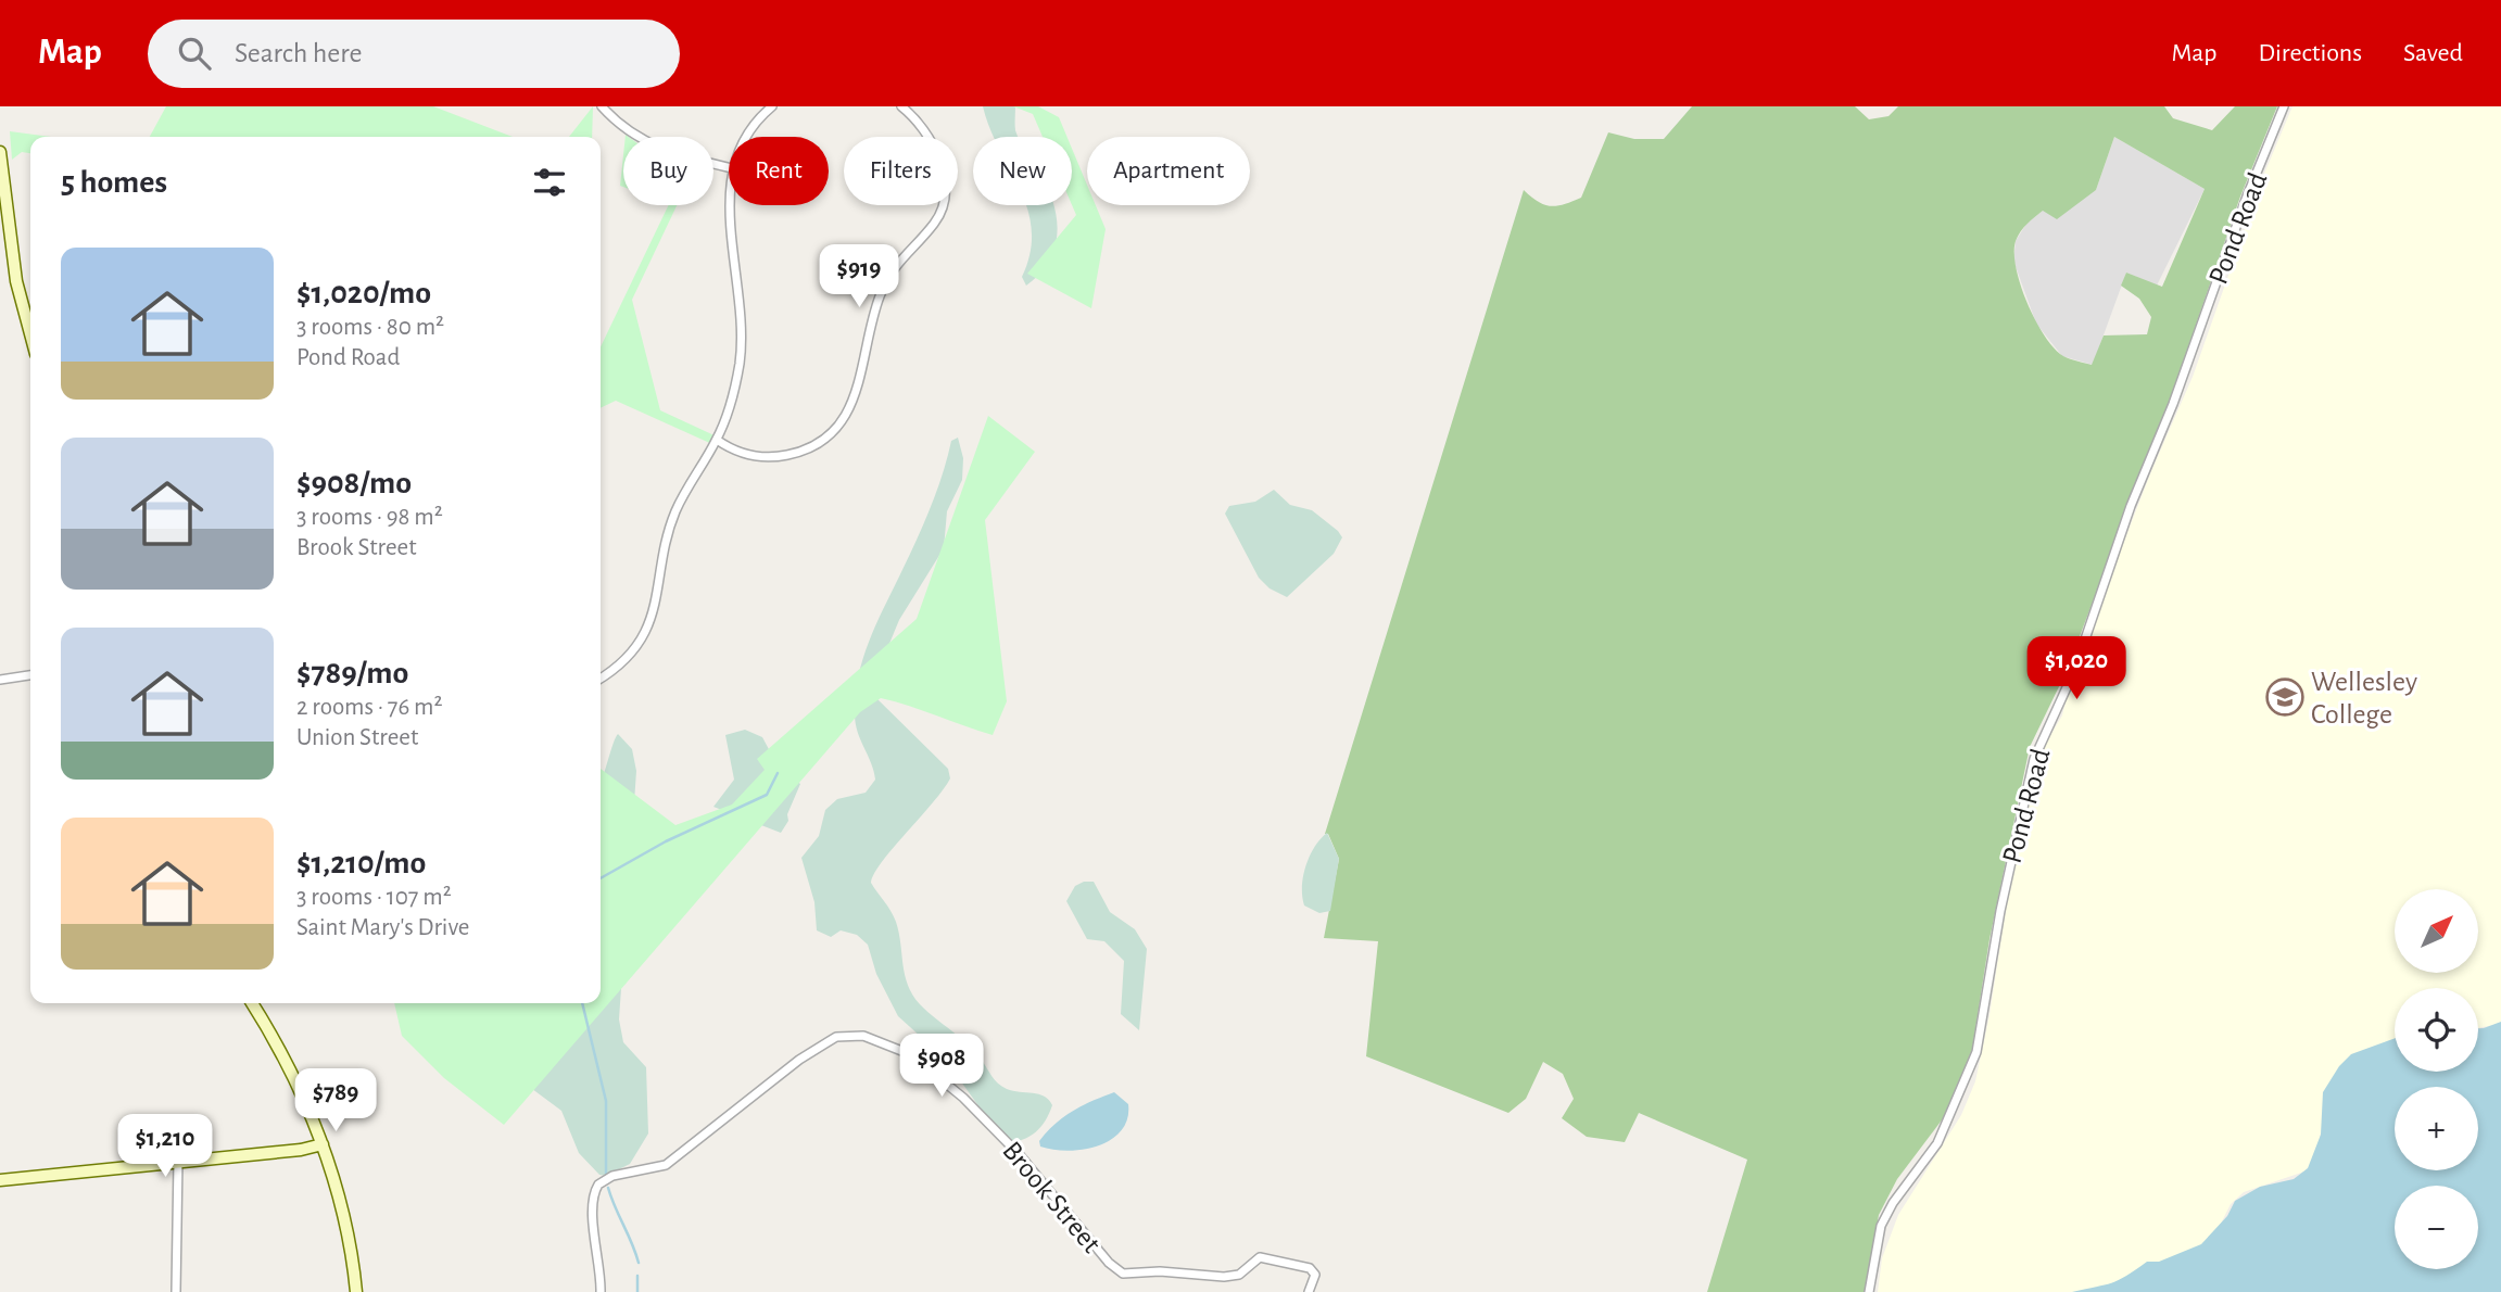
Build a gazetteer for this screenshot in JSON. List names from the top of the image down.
{
  "streets": {
    "street": ["Pond Road", "Brook Street"]
  },
  "places": {
    "school or university": ["Wellesley College"]
  },
  "north": "top right",
  "page": {
    "header": "Map",
    "search": "Search here",
    "nav": ["Map", "Directions", "Saved"],
    "chip": [
      "Buy",
      "Rent",
      "Filters",
      "New",
      "Apartment"
    ],
    "heading": "5 homes",
    "list": [
      {
        "name": "$1,020/mo",
        "note": "3 rooms · 80 m² · Pond Road"
      },
      {
        "name": "$908/mo",
        "note": "3 rooms · 98 m² · Brook Street"
      },
      {
        "name": "$789/mo",
        "note": "2 rooms · 76 m² · Union Street"
      },
      {
        "name": "$1,210/mo",
        "note": "3 rooms · 107 m² · Saint Mary's Drive"
      }
    ],
    "price": [
      "$919",
      "$1,020",
      "$908",
      "$789",
      "$1,210"
    ],
    "map_buttons": ["+", "−"]
  }
}
